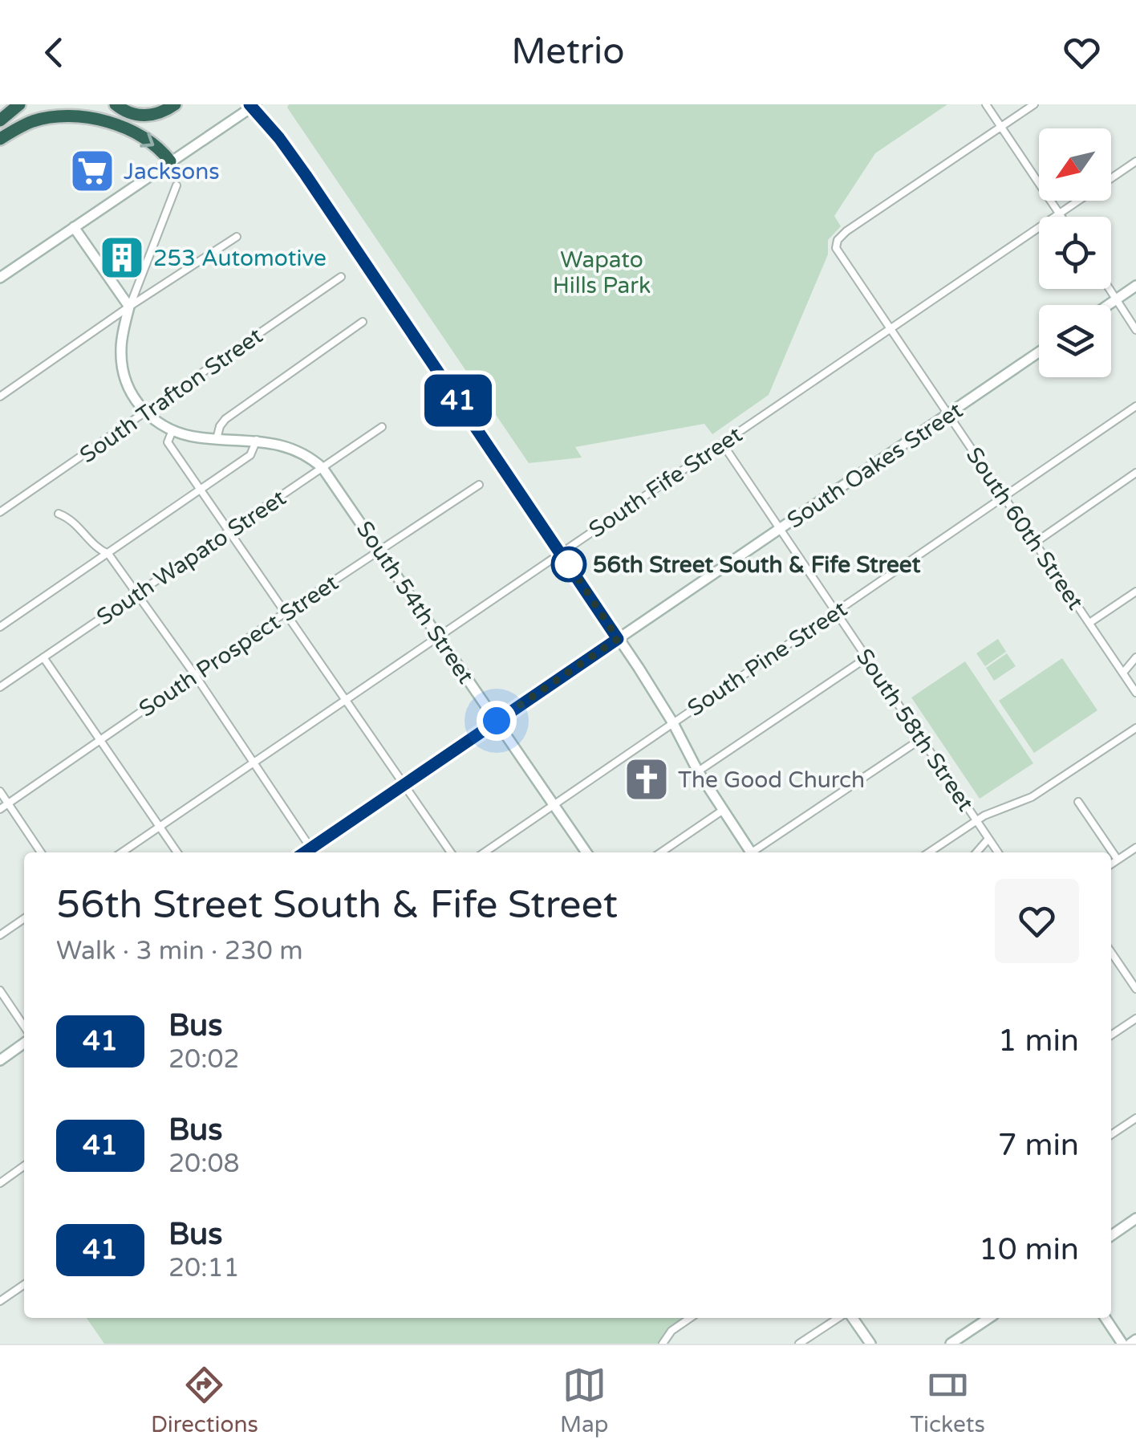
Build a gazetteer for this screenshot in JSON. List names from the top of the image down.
{
  "streets": {
    "street": [
      "South Trafton Street",
      "South Oakes Street",
      "South Fife Street",
      "South 60th Street",
      "South Wapato Street",
      "South 54th Street",
      "South Prospect Street",
      "South Pine Street",
      "South 58th Street"
    ]
  },
  "crossings": [
    ["South Oakes Street", "South 60th Street"],
    ["South Oakes Street", "South 54th Street"],
    ["South Oakes Street", "South 58th Street"],
    ["South Fife Street", "South 60th Street"],
    ["South Fife Street", "South 54th Street"],
    ["South Fife Street", "South 58th Street"],
    ["South 60th Street", "South Pine Street"],
    ["South Wapato Street", "South 54th Street"],
    ["South 54th Street", "South Prospect Street"],
    ["South 54th Street", "South Pine Street"],
    ["South Pine Street", "South 58th Street"]
  ],
  "parks": ["Wapato Hills Park"],
  "places": {
    "supermarket": ["Jacksons"],
    "building": ["253 Automotive"],
    "other": ["56th Street South & Fife Street"],
    "church": ["The Good Church"]
  },
  "lines": ["bus line 41"],
  "north": "bottom left",
  "page": {
    "header": "Metrio",
    "on_map": "41",
    "heading": ["56th Street South & Fife Street", "Walk · 3 min · 230 m"],
    "list": [
      {
        "mark": "41",
        "name": "Bus",
        "note": "20:02",
        "value": "1 min"
      },
      {
        "mark": "41",
        "name": "Bus",
        "note": "20:08",
        "value": "7 min"
      },
      {
        "mark": "41",
        "name": "Bus",
        "note": "20:11",
        "value": "10 min"
      }
    ],
    "tabs": ["Directions", "Map", "Tickets"]
  }
}
